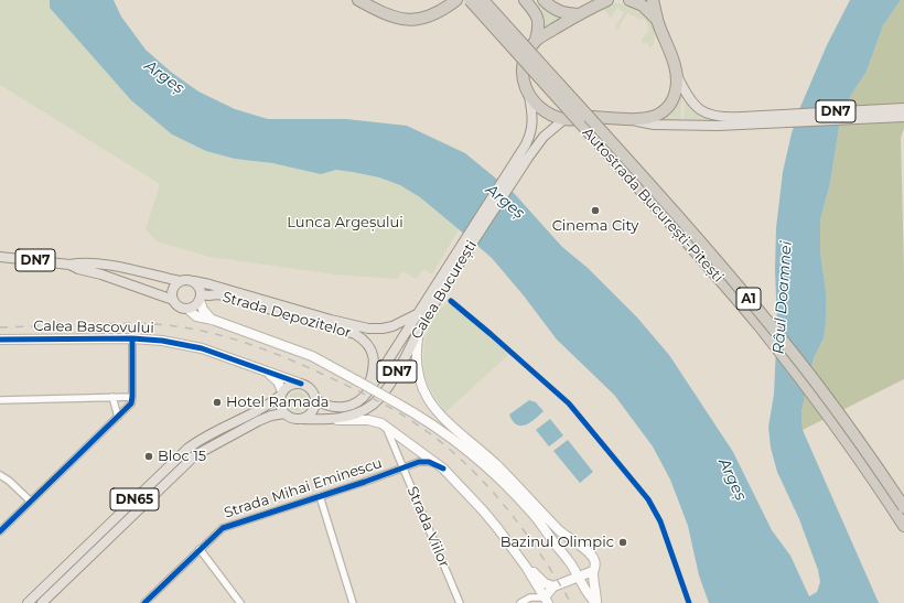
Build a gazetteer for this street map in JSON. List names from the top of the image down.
{
  "streets": {
    "highway": ["DN7", "Autostrada București-Pitești", "A1"],
    "main road": [
      "Calea București",
      "Strada Depozitelor",
      "Calea Bascovului",
      "DN65"
    ],
    "street": ["Strada Mihai Eminescu", "Strada Viilor"]
  },
  "crossings": [
    ["DN7", "Calea București"],
    ["DN7", "Strada Depozitelor"],
    ["DN7", "Calea Bascovului"],
    ["DN7", "DN65"],
    ["Calea București", "Strada Depozitelor"],
    ["Calea București", "Calea Bascovului"],
    ["Calea București", "DN65"],
    ["Calea Bascovului", "DN65"],
    ["Strada Mihai Eminescu", "Strada Viilor"]
  ],
  "water": ["Argeș", "Râul Doamnei"],
  "parks": ["Lunca Argeșului"],
  "places": [
    "Cinema City",
    "Hotel Ramada",
    "Bloc 15",
    "Bazinul Olimpic"
  ]
}
